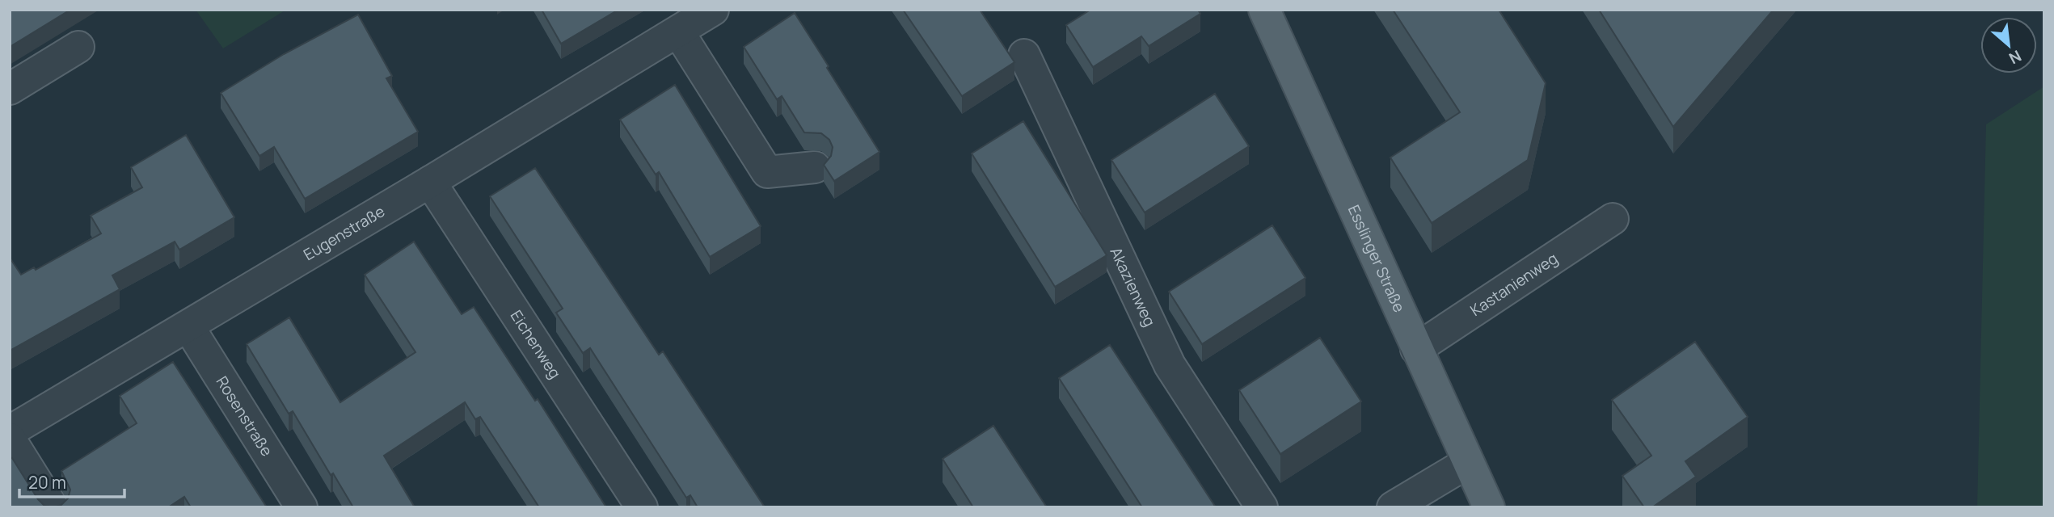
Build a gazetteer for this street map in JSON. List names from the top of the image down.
{
  "streets": {
    "main road": ["Esslinger Straße"],
    "street": [
      "Eugenstraße",
      "Kastanienweg",
      "Akazienweg",
      "Eichenweg",
      "Rosenstraße"
    ]
  },
  "crossings": [
    ["Eugenstraße", "Eichenweg"],
    ["Eugenstraße", "Rosenstraße"],
    ["Esslinger Straße", "Kastanienweg"]
  ],
  "scale_bar": "20 m",
  "north": "bottom right"
}
